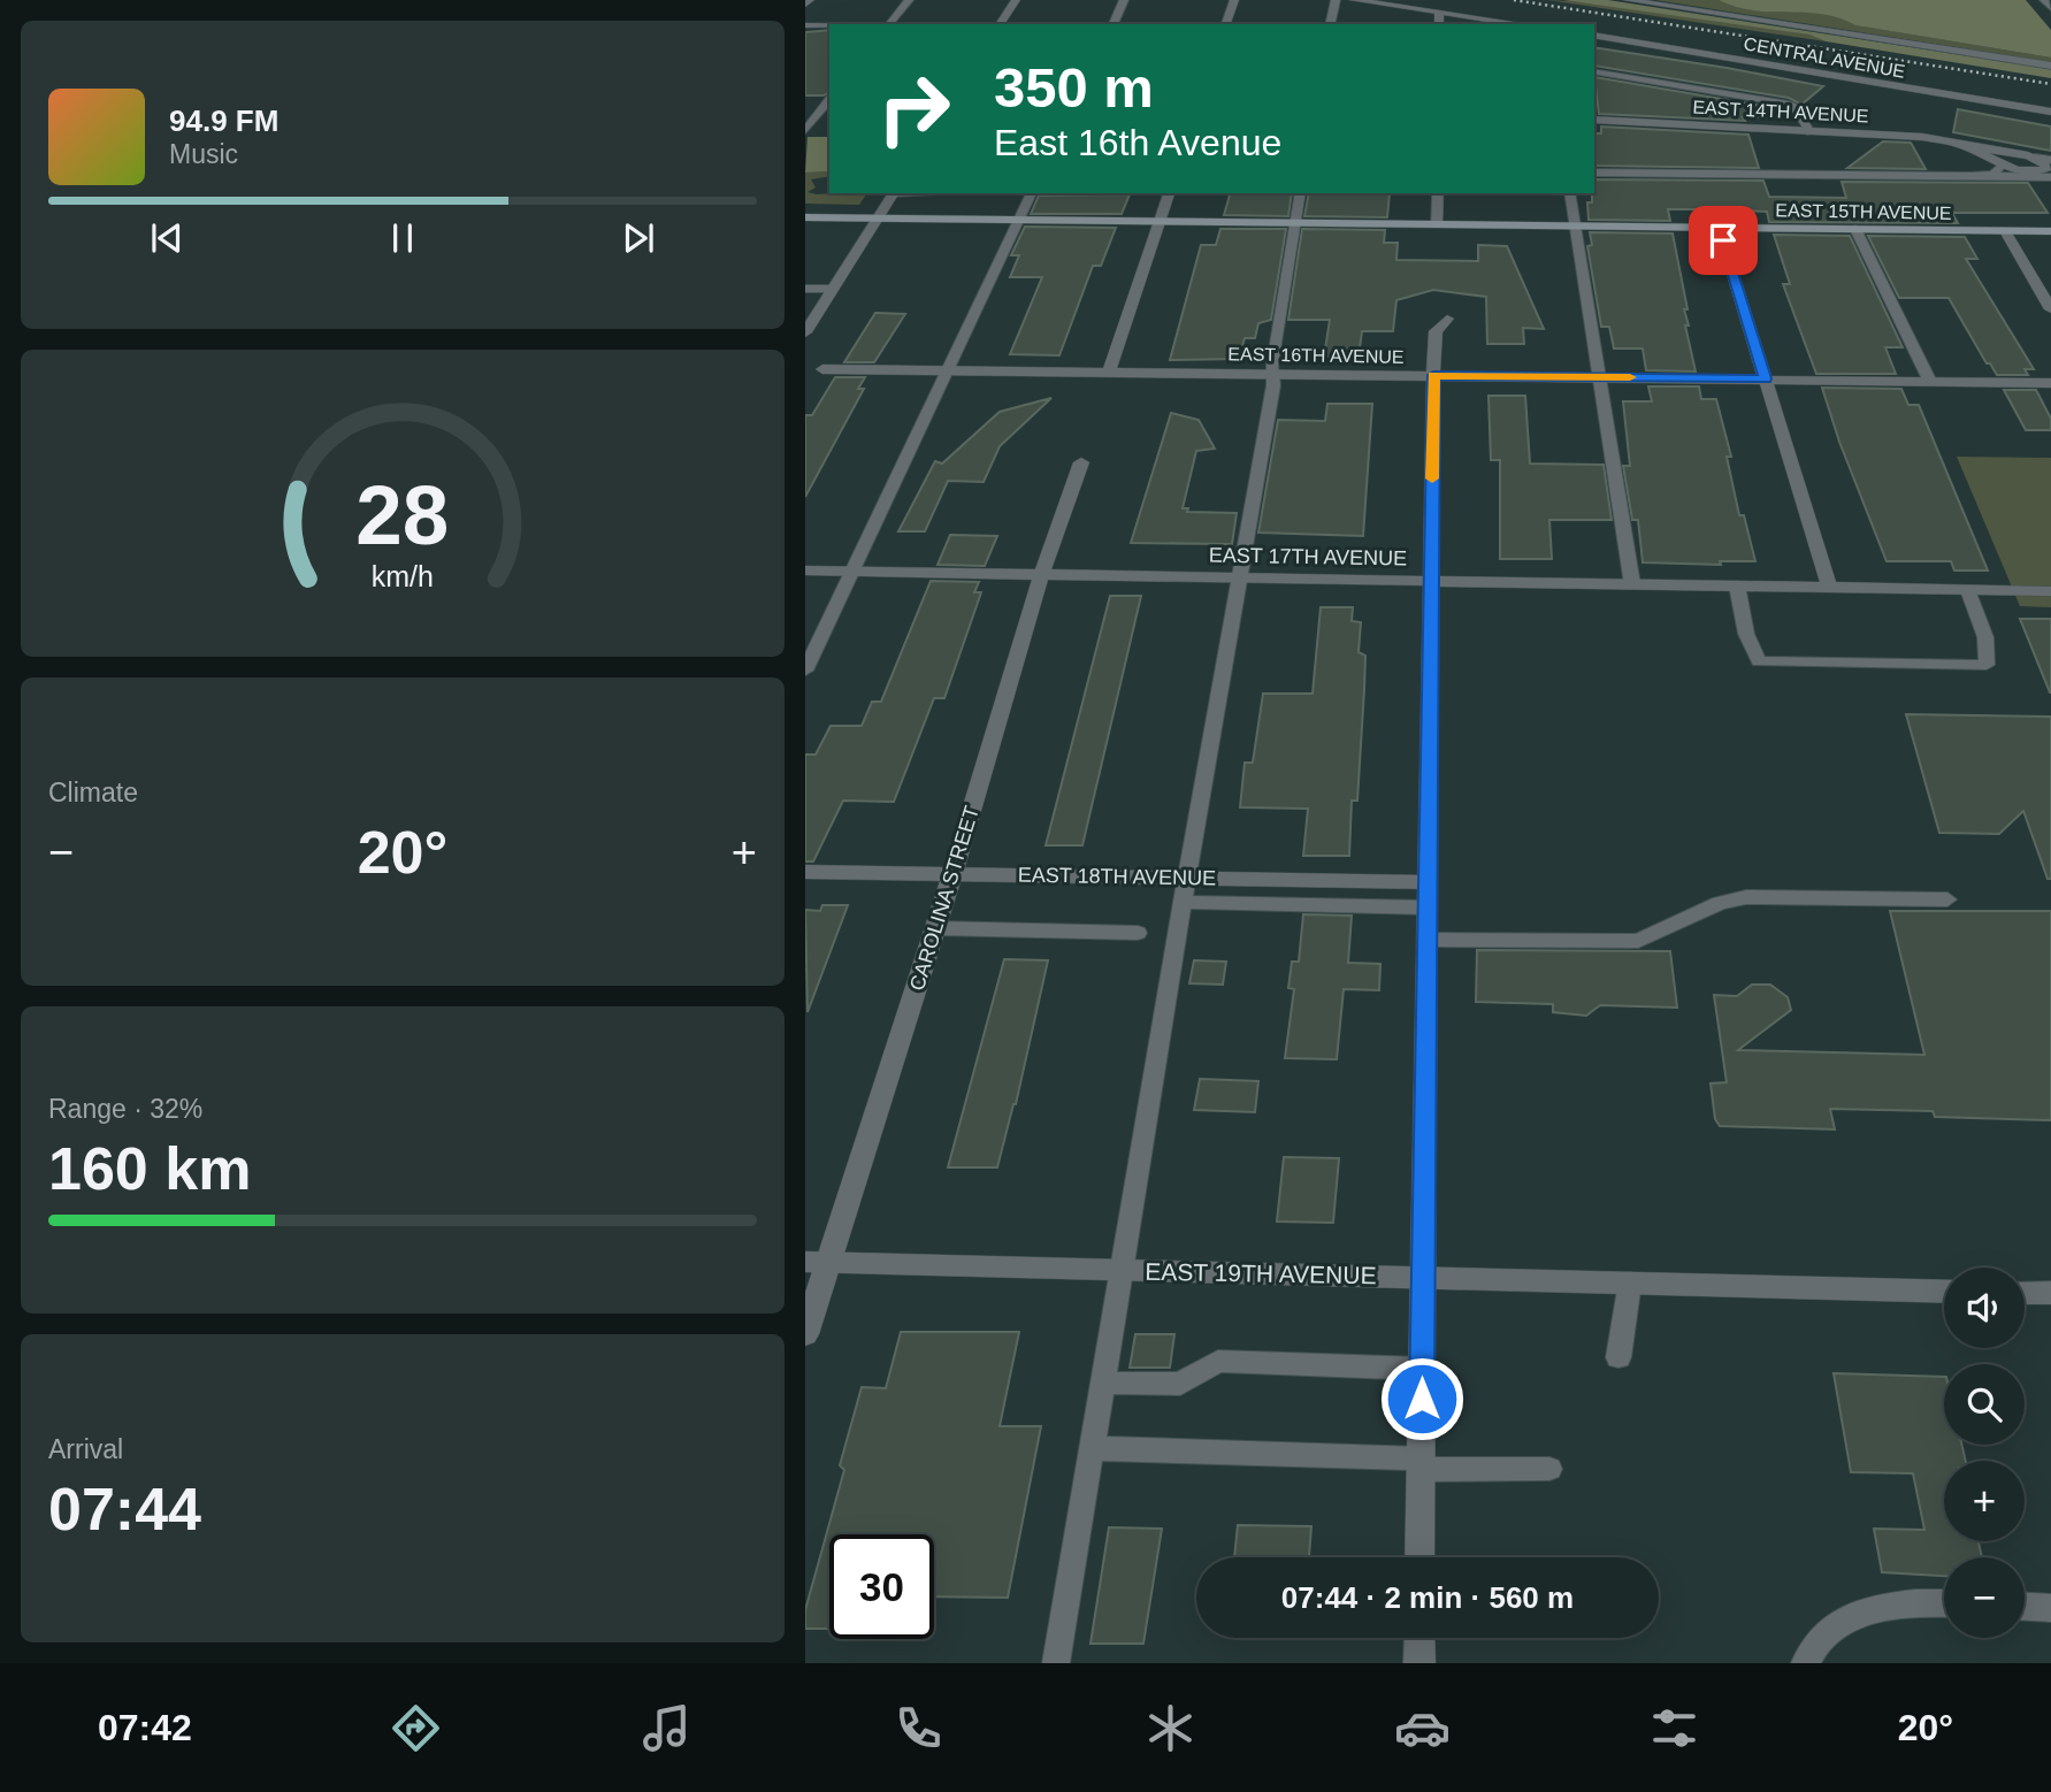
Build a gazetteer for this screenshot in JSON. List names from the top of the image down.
{
  "streets": {
    "main road": ["EAST 15TH AVENUE"],
    "street": [
      "CENTRAL AVENUE",
      "EAST 14TH AVENUE",
      "EAST 16TH AVENUE",
      "EAST 17TH AVENUE",
      "EAST 18TH AVENUE",
      "CAROLINA STREET",
      "EAST 19TH AVENUE"
    ]
  },
  "crossings": [
    ["EAST 17TH AVENUE", "CAROLINA STREET"],
    ["EAST 18TH AVENUE", "CAROLINA STREET"],
    ["CAROLINA STREET", "EAST 19TH AVENUE"]
  ],
  "page": {
    "turn": ["350 m", "East 16th Avenue"],
    "song": ["94.9 FM", "Music"],
    "tile": [
      "Climate",
      ["Range · 32%", "160 km"],
      ["Arrival", "07:44"]
    ],
    "heat": ["−", "20°", "+"],
    "map_buttons": ["+", "−"],
    "limit": "30",
    "trip": "07:44 · 2 min · 560 m",
    "tabs": ["07:42", "20°"],
    "gauge": ["28", "km/h"]
  }
}
